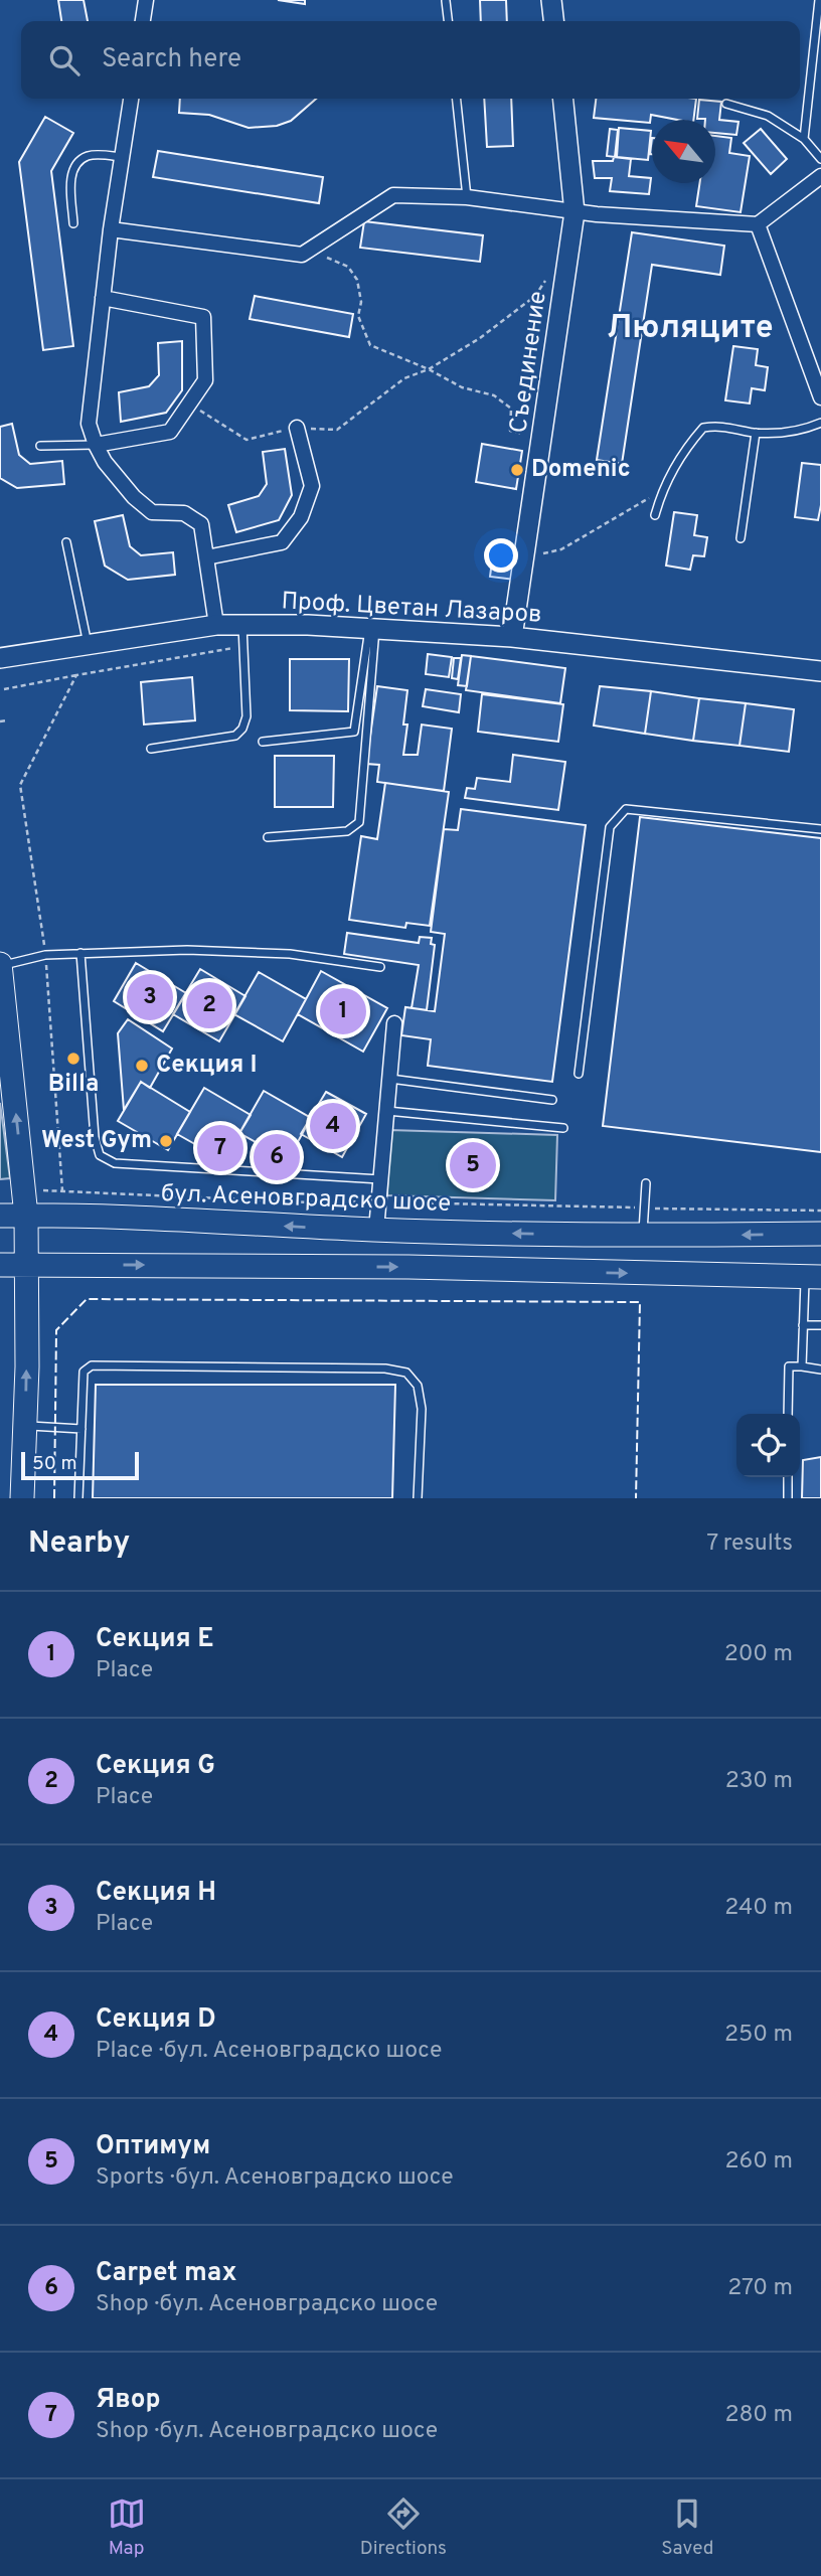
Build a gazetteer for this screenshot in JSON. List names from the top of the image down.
{
  "streets": {
    "main road": ["бул. Асеновградско шосе"],
    "street": ["Съединение", "Проф. Цветан Лазаров"]
  },
  "crossings": [
    ["Съединение", "Проф. Цветан Лазаров"]
  ],
  "districts": ["Люляците"],
  "places": [
    "Domenic",
    "Billa",
    "Секция I",
    "West Gym"
  ],
  "scale_bar": "50 m",
  "north": "top left",
  "page": {
    "search": "Search here",
    "pins": [
      "3",
      "2",
      "1",
      "4",
      "7",
      "6",
      "5"
    ],
    "scale": "50 m",
    "heading": ["Nearby", "7 results"],
    "list": [
      {
        "mark": "1",
        "name": "Секция E",
        "note": "Place",
        "value": "200 m"
      },
      {
        "mark": "2",
        "name": "Секция G",
        "note": "Place",
        "value": "230 m"
      },
      {
        "mark": "3",
        "name": "Секция H",
        "note": "Place",
        "value": "240 m"
      },
      {
        "mark": "4",
        "name": "Секция D",
        "note": "Place · бул. Асеновградско шосе",
        "value": "250 m"
      },
      {
        "mark": "5",
        "name": "Оптимум",
        "note": "Sports · бул. Асеновградско шосе",
        "value": "260 m"
      },
      {
        "mark": "6",
        "name": "Carpet max",
        "note": "Shop · бул. Асеновградско шосе",
        "value": "270 m"
      },
      {
        "mark": "7",
        "name": "Явор",
        "note": "Shop · бул. Асеновградско шосе",
        "value": "280 m"
      }
    ],
    "nav": ["Map", "Directions", "Saved"]
  }
}
